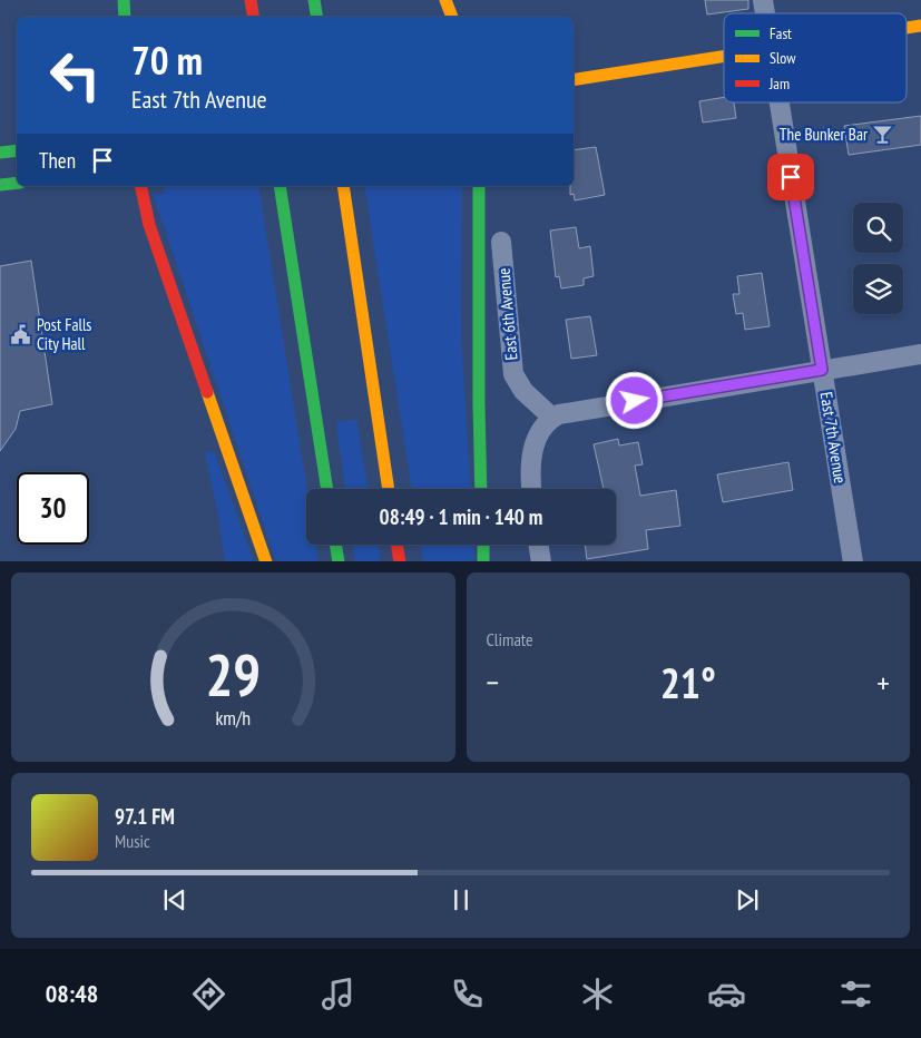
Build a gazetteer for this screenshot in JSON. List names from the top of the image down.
{
  "streets": {
    "street": ["East 6th Avenue", "East 7th Avenue"]
  },
  "places": {
    "bar": ["The Bunker Bar"],
    "public building": ["Post Falls City Hall"]
  },
  "legend": ["Fast", "Slow", "Jam"],
  "page": {
    "turn": ["70 m", "East 7th Avenue"],
    "then": "Then",
    "limit": "30",
    "trip": "08:49 · 1 min · 140 m",
    "tile": "Climate",
    "heat": ["−", "21°", "+"],
    "song": ["97.1 FM", "Music"],
    "tabs": "08:48",
    "gauge": ["29", "km/h"]
  }
}
